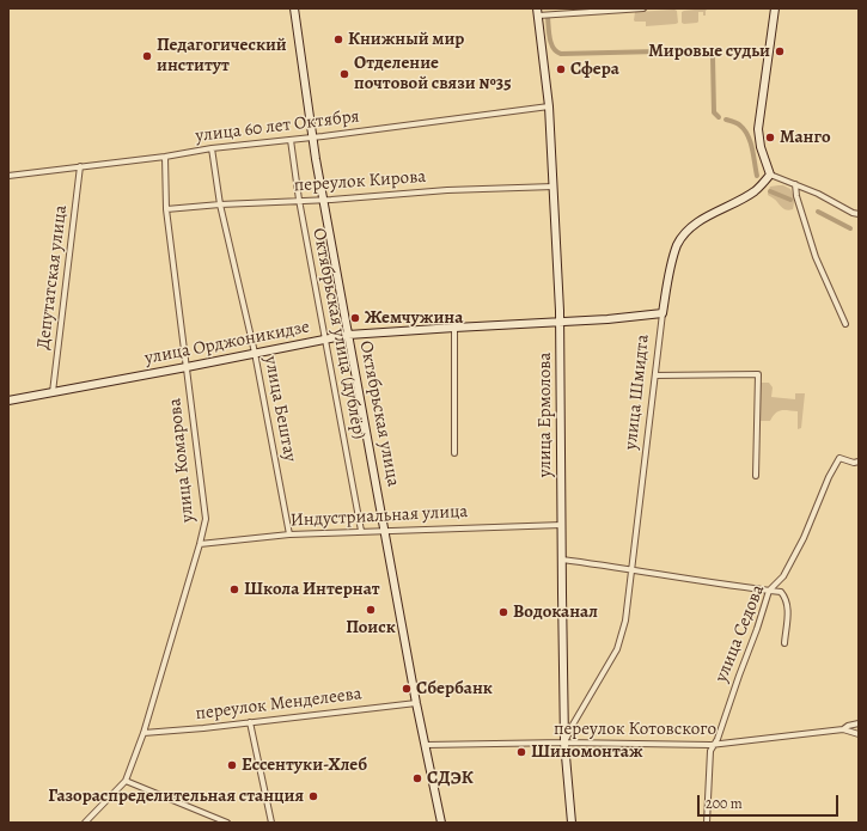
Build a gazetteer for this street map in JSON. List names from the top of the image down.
{
  "streets": {
    "street": [
      "улица 60 лет Октября",
      "переулок Кирова",
      "Депутатская улица",
      "Октябрьская улица (дублёр)",
      "улица Орджоникидзе",
      "улица Шмидта",
      "улица Бештау",
      "Октябрьская улица",
      "улица Ермолова",
      "улица Комарова",
      "Индустриальная улица",
      "улица Седова",
      "переулок Менделеева",
      "переулок Котовского"
    ]
  },
  "crossings": [
    ["улица 60 лет Октября", "Депутатская улица"],
    ["улица 60 лет Октября", "Октябрьская улица (дублёр)"],
    ["улица 60 лет Октября", "улица Бештау"],
    ["улица 60 лет Октября", "Октябрьская улица"],
    ["улица 60 лет Октября", "улица Ермолова"],
    ["улица 60 лет Октября", "улица Комарова"],
    ["переулок Кирова", "Октябрьская улица (дублёр)"],
    ["переулок Кирова", "улица Бештау"],
    ["переулок Кирова", "Октябрьская улица"],
    ["переулок Кирова", "улица Ермолова"],
    ["переулок Кирова", "улица Комарова"],
    ["Депутатская улица", "улица Орджоникидзе"],
    ["Октябрьская улица (дублёр)", "улица Орджоникидзе"],
    ["Октябрьская улица (дублёр)", "Индустриальная улица"],
    ["улица Орджоникидзе", "улица Шмидта"],
    ["улица Орджоникидзе", "улица Бештау"],
    ["улица Орджоникидзе", "Октябрьская улица"],
    ["улица Орджоникидзе", "улица Ермолова"],
    ["улица Орджоникидзе", "улица Комарова"],
    ["улица Шмидта", "улица Ермолова"],
    ["улица Шмидта", "переулок Котовского"],
    ["улица Бештау", "Индустриальная улица"],
    ["Октябрьская улица", "Индустриальная улица"],
    ["Октябрьская улица", "переулок Менделеева"],
    ["Октябрьская улица", "переулок Котовского"],
    ["улица Ермолова", "Индустриальная улица"],
    ["улица Ермолова", "переулок Котовского"],
    ["улица Комарова", "Индустриальная улица"],
    ["улица Комарова", "переулок Менделеева"],
    ["улица Седова", "переулок Котовского"]
  ],
  "places": [
    "Книжный мир",
    "Мировые судьи",
    "Педагогический институт",
    "Сфера",
    "Отделение почтовой связи №35",
    "Манго",
    "Жемчужина",
    "Школа Интернат",
    "Поиск",
    "Водоканал",
    "Сбербанк",
    "Шиномонтаж",
    "Ессентуки-Хлеб",
    "СДЭК",
    "Газораспределительная станция"
  ],
  "scale_bar": "200 m"
}
